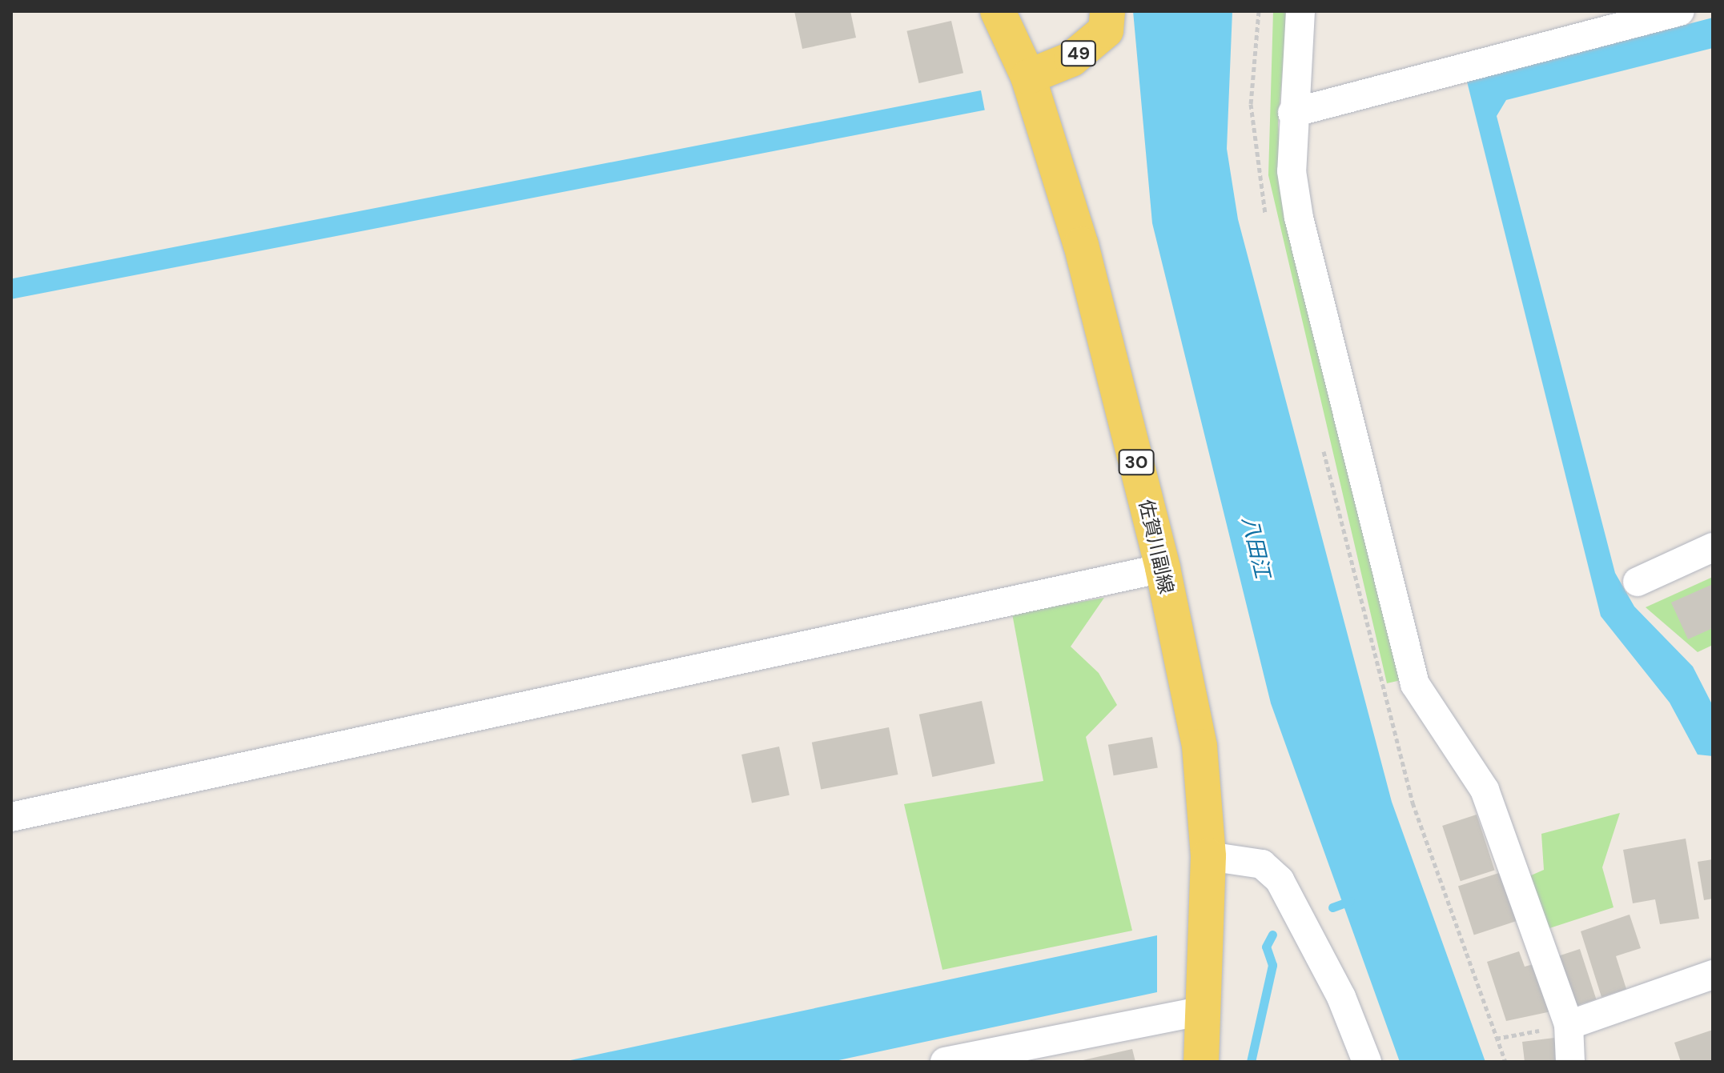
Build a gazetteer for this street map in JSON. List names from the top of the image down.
{
  "streets": {
    "main road": ["49", "30", "佐賀川副線"]
  },
  "crossings": [
    ["49", "佐賀川副線"]
  ],
  "water": ["八田江"]
}
